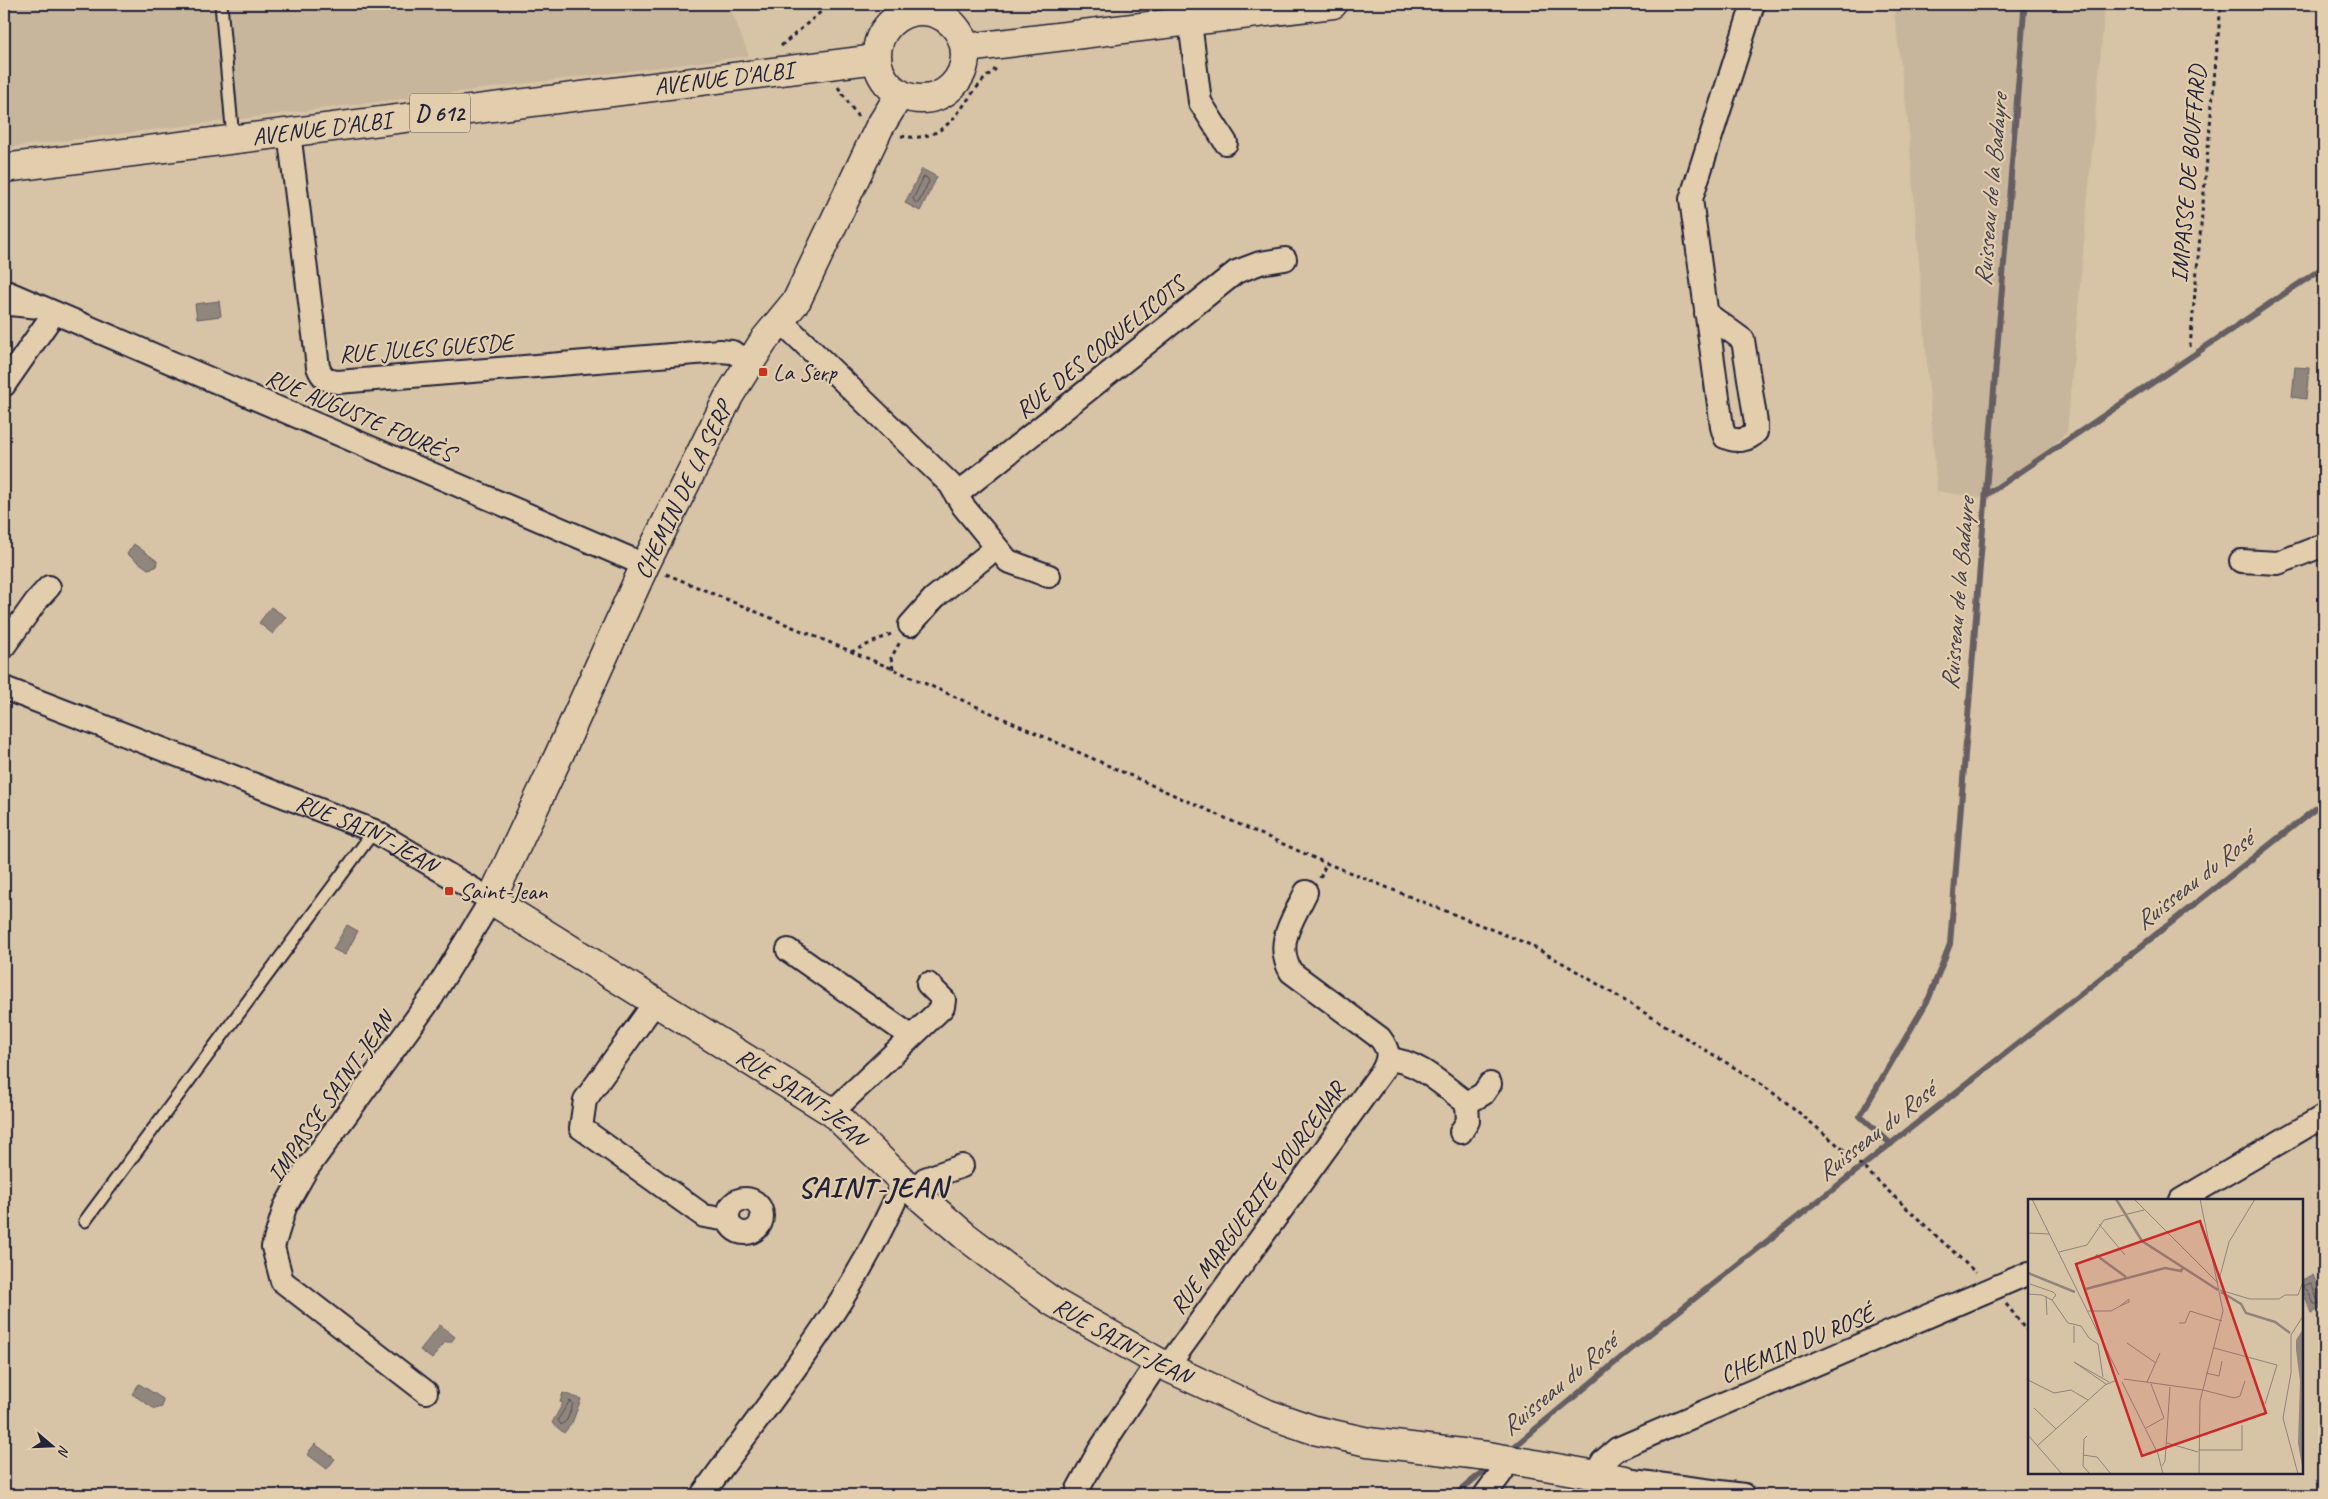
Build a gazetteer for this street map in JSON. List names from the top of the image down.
{
  "streets": {
    "street": [
      "AVENUE D'ALBI",
      "D 612",
      "RUE DES COQUELICOTS",
      "RUE JULES GUESDE",
      "RUE AUGUSTE FOURÈS",
      "CHEMIN DE LA SERP",
      "RUE SAINT-JEAN",
      "IMPASSE SAINT-JEAN",
      "RUE MARGUERITE YOURCENAR",
      "CHEMIN DU ROSÉ"
    ],
    "path": ["IMPASSE DE BOUFFARD"]
  },
  "crossings": [
    ["AVENUE D'ALBI", "RUE JULES GUESDE"],
    ["AVENUE D'ALBI", "CHEMIN DE LA SERP"],
    ["RUE JULES GUESDE", "CHEMIN DE LA SERP"],
    ["RUE AUGUSTE FOURÈS", "CHEMIN DE LA SERP"],
    ["CHEMIN DE LA SERP", "RUE SAINT-JEAN"],
    ["CHEMIN DE LA SERP", "IMPASSE SAINT-JEAN"],
    ["RUE SAINT-JEAN", "IMPASSE SAINT-JEAN"],
    ["RUE SAINT-JEAN", "RUE MARGUERITE YOURCENAR"],
    ["RUE SAINT-JEAN", "CHEMIN DU ROSÉ"]
  ],
  "districts": ["SAINT-JEAN"],
  "water": ["Ruisseau de la Badayre", "Ruisseau du Rosé"],
  "places": {
    "transit": ["La Serp", "Saint-Jean"]
  },
  "north": "right"
}
